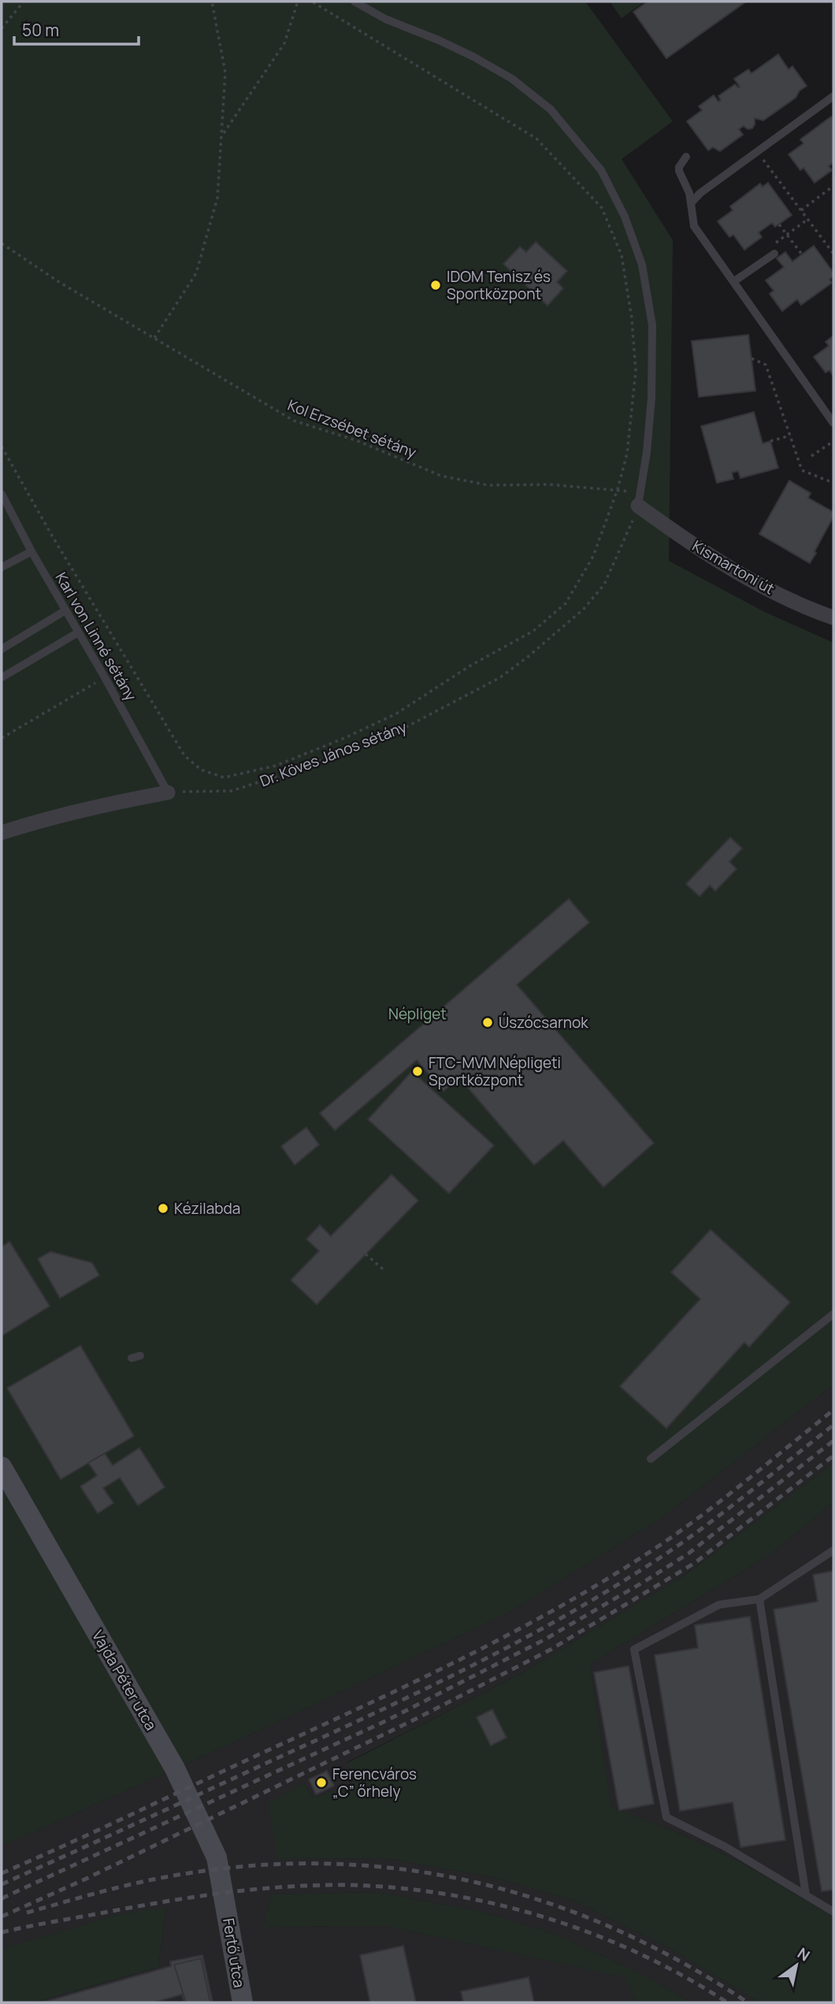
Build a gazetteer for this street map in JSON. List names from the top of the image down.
{
  "streets": {
    "street": ["Kismartoni út", "Vajda Péter utca", "Fertő utca"],
    "lane": ["Karl von Linné sétány"],
    "path": ["Kol Erzsébet sétány", "Dr. Köves János sétány"]
  },
  "crossings": [
    ["Kol Erzsébet sétány", "Kismartoni út"],
    ["Kol Erzsébet sétány", "Dr. Köves János sétány"],
    ["Kismartoni út", "Dr. Köves János sétány"],
    ["Karl von Linné sétány", "Dr. Köves János sétány"],
    ["Vajda Péter utca", "Fertő utca"]
  ],
  "parks": ["Népliget"],
  "places": [
    "IDOM Tenisz és Sportközpont",
    "Úszócsarnok",
    "FTC-MVM Népligeti Sportközpont",
    "Kézilabda",
    "Ferencváros „C” őrhely"
  ],
  "scale_bar": "50 m",
  "north": "top right"
}
